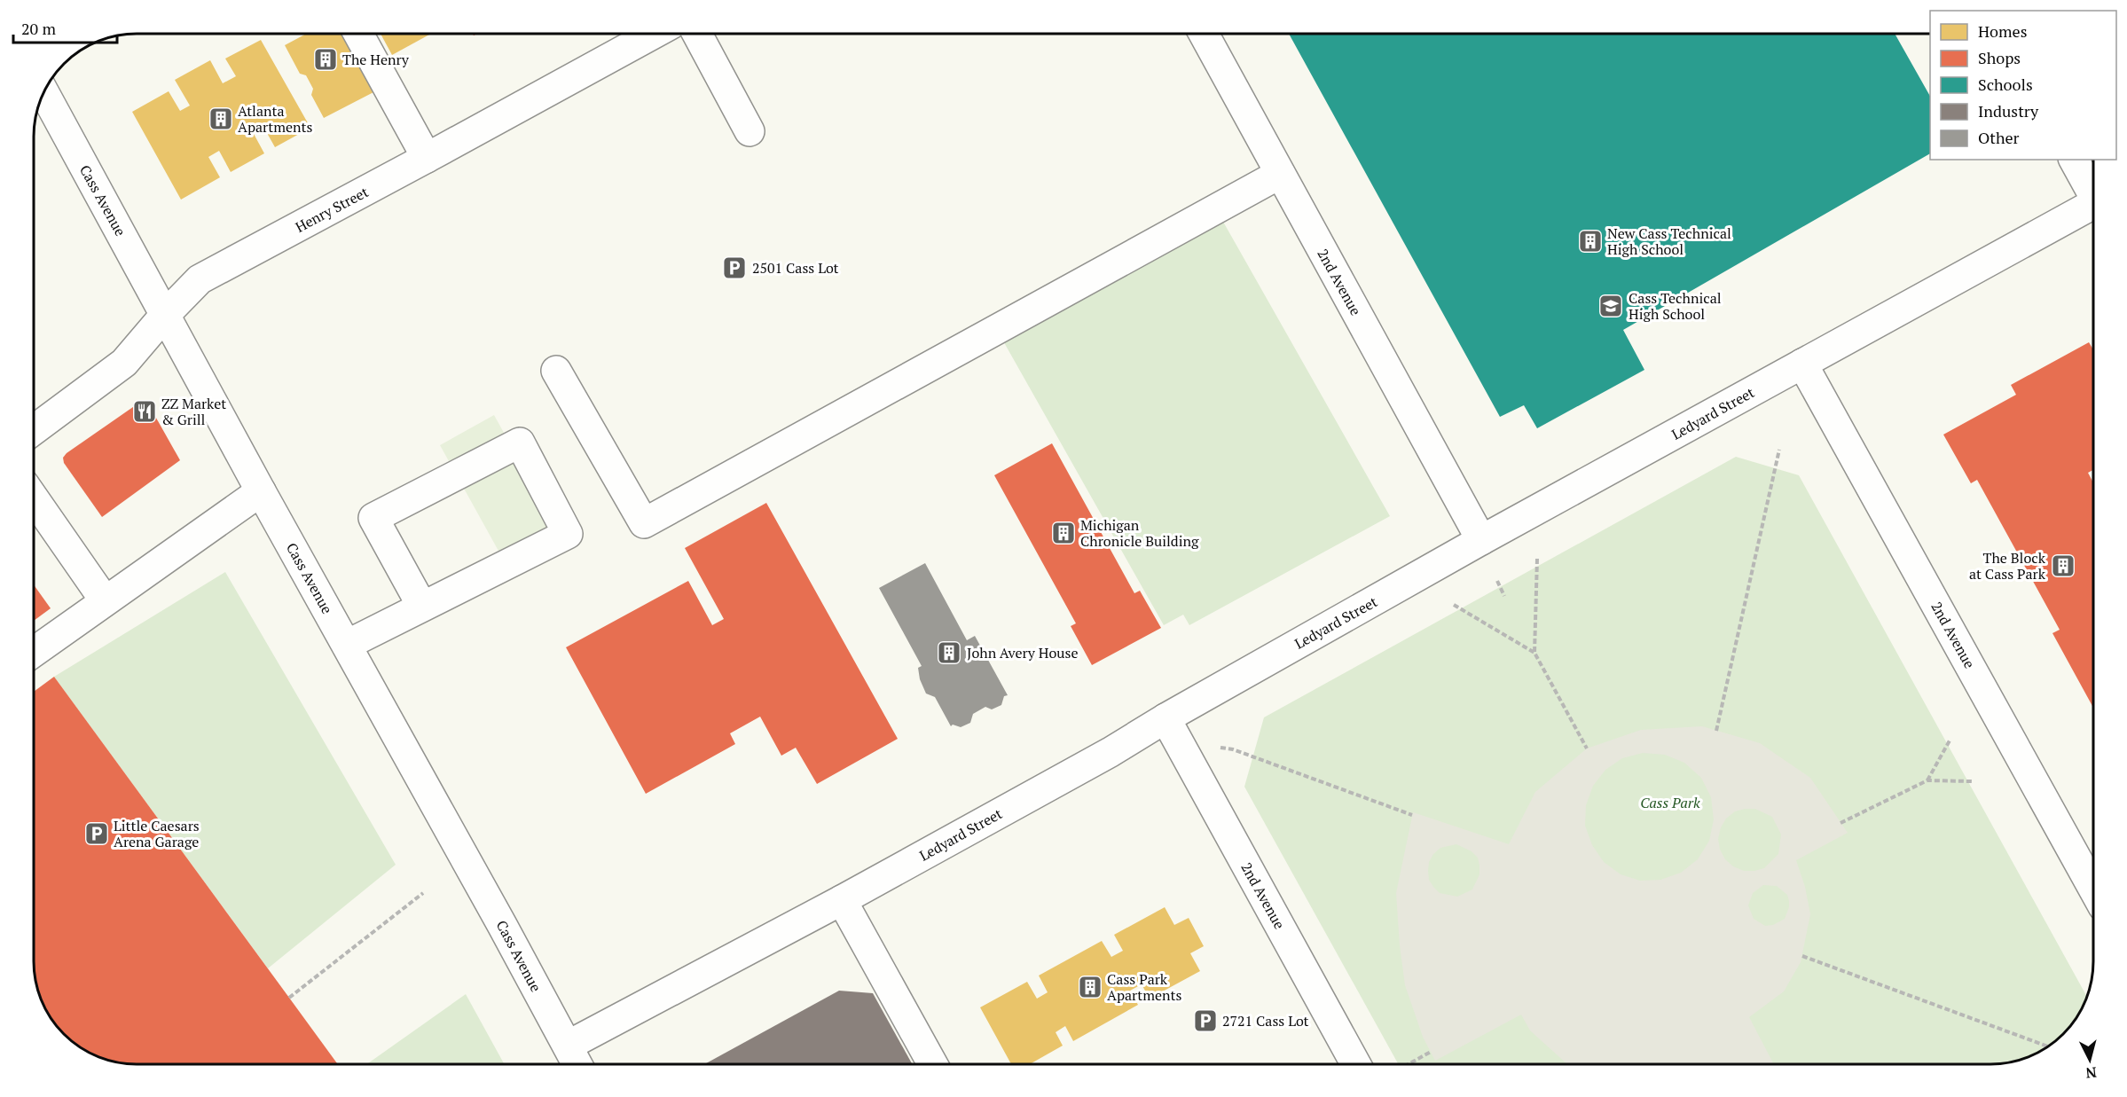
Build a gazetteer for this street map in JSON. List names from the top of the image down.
{
  "streets": {
    "street": [
      "Cass Avenue",
      "Henry Street",
      "2nd Avenue",
      "Ledyard Street"
    ]
  },
  "crossings": [
    ["Cass Avenue", "Henry Street"],
    ["Cass Avenue", "Ledyard Street"],
    ["2nd Avenue", "Ledyard Street"]
  ],
  "parks": ["Cass Park"],
  "places": {
    "building": [
      "The Henry",
      "Atlanta Apartments",
      "New Cass Technical High School",
      "Michigan Chronicle Building",
      "The Block at Cass Park",
      "John Avery House",
      "Cass Park Apartments"
    ],
    "parking": ["2501 Cass Lot", "Little Caesars Arena Garage", "2721 Cass Lot"],
    "school or university": ["Cass Technical High School"],
    "restaurant": ["ZZ Market & Grill"]
  },
  "legend": [
    "Homes",
    "Shops",
    "Schools",
    "Industry",
    "Other"
  ],
  "scale_bar": "20 m",
  "north": "bottom"
}
